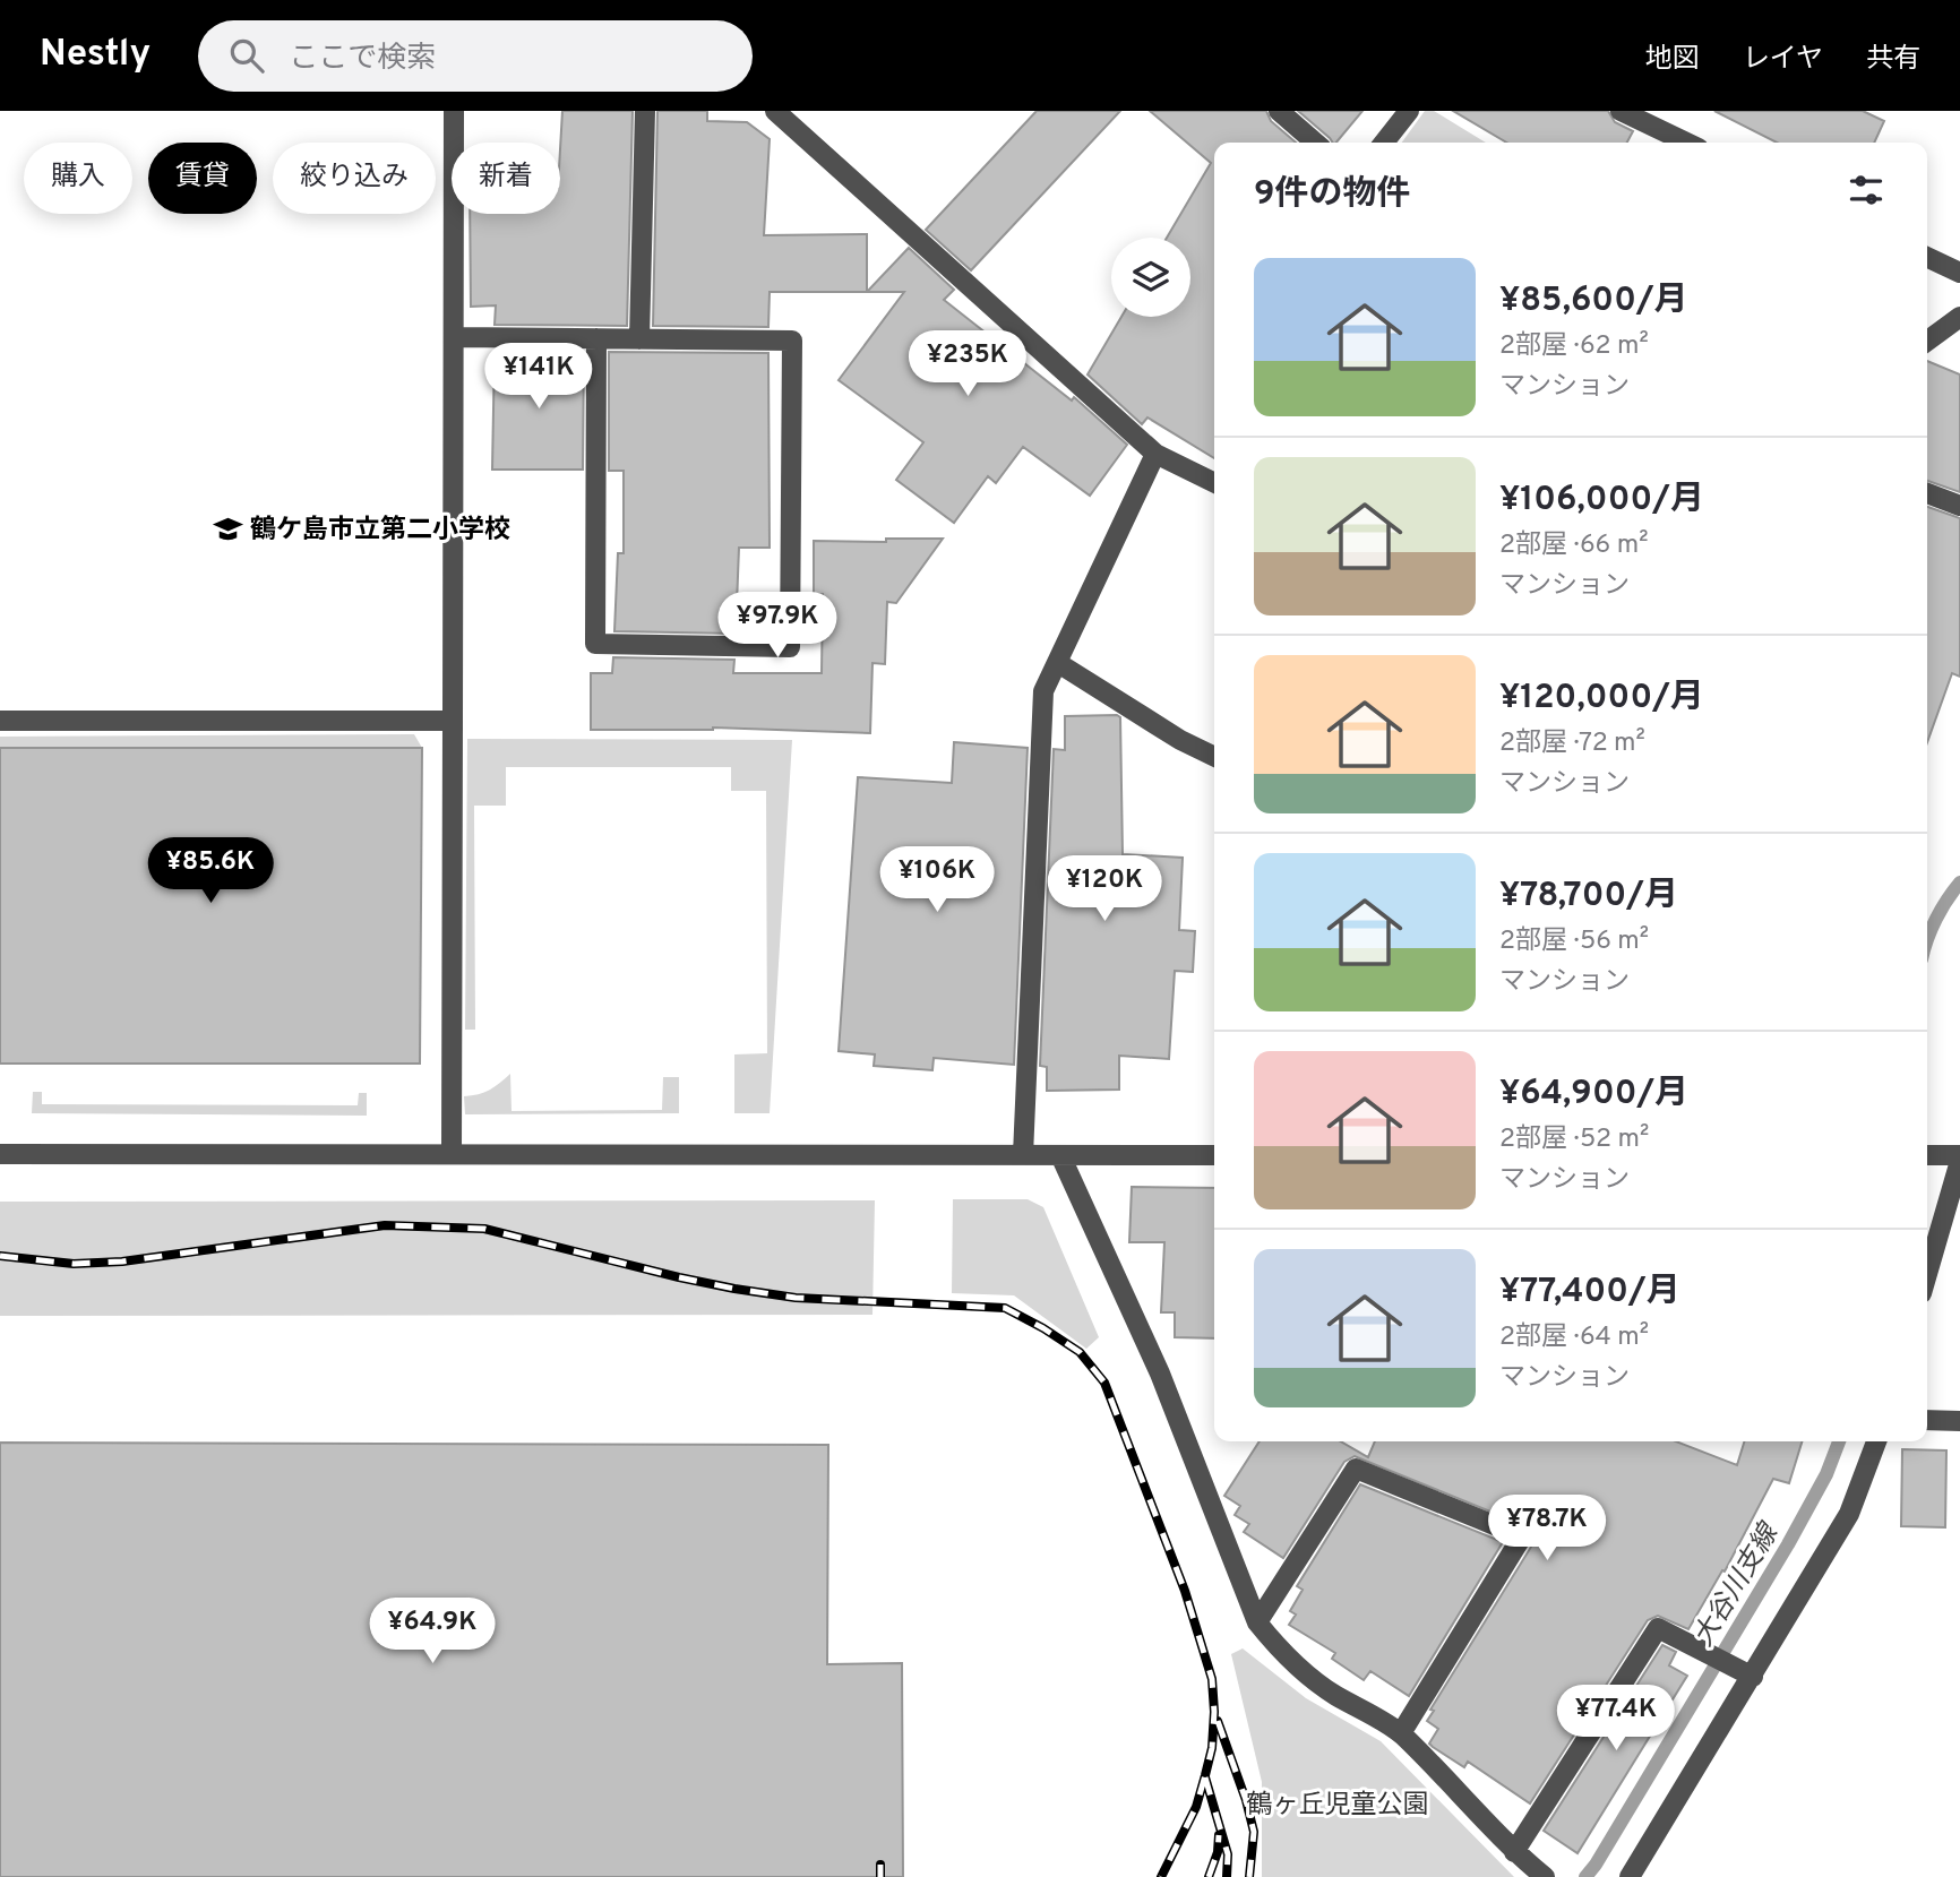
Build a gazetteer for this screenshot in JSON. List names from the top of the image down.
{
  "water": ["大谷川支線"],
  "parks": ["鶴ヶ丘児童公園"],
  "places": {
    "school or university": ["鶴ケ島市立第二小学校"]
  },
  "page": {
    "header": "Nestly",
    "search": "ここで検索",
    "nav": ["地図", "レイヤ", "共有"],
    "chip": [
      "購入",
      "賃貸",
      "絞り込み",
      "新着"
    ],
    "heading": "9件の物件",
    "list": [
      {
        "name": "¥85,600/月",
        "note": "2部屋 · 62 m² · マンション"
      },
      {
        "name": "¥106,000/月",
        "note": "2部屋 · 66 m² · マンション"
      },
      {
        "name": "¥120,000/月",
        "note": "2部屋 · 72 m² · マンション"
      },
      {
        "name": "¥78,700/月",
        "note": "2部屋 · 56 m² · マンション"
      },
      {
        "name": "¥64,900/月",
        "note": "2部屋 · 52 m² · マンション"
      },
      {
        "name": "¥77,400/月",
        "note": "2部屋 · 64 m² · マンション"
      }
    ],
    "price": [
      "¥235K",
      "¥141K",
      "¥97.9K",
      "¥85.6K",
      "¥106K",
      "¥120K",
      "¥78.7K",
      "¥64.9K",
      "¥77.4K"
    ]
  }
}
